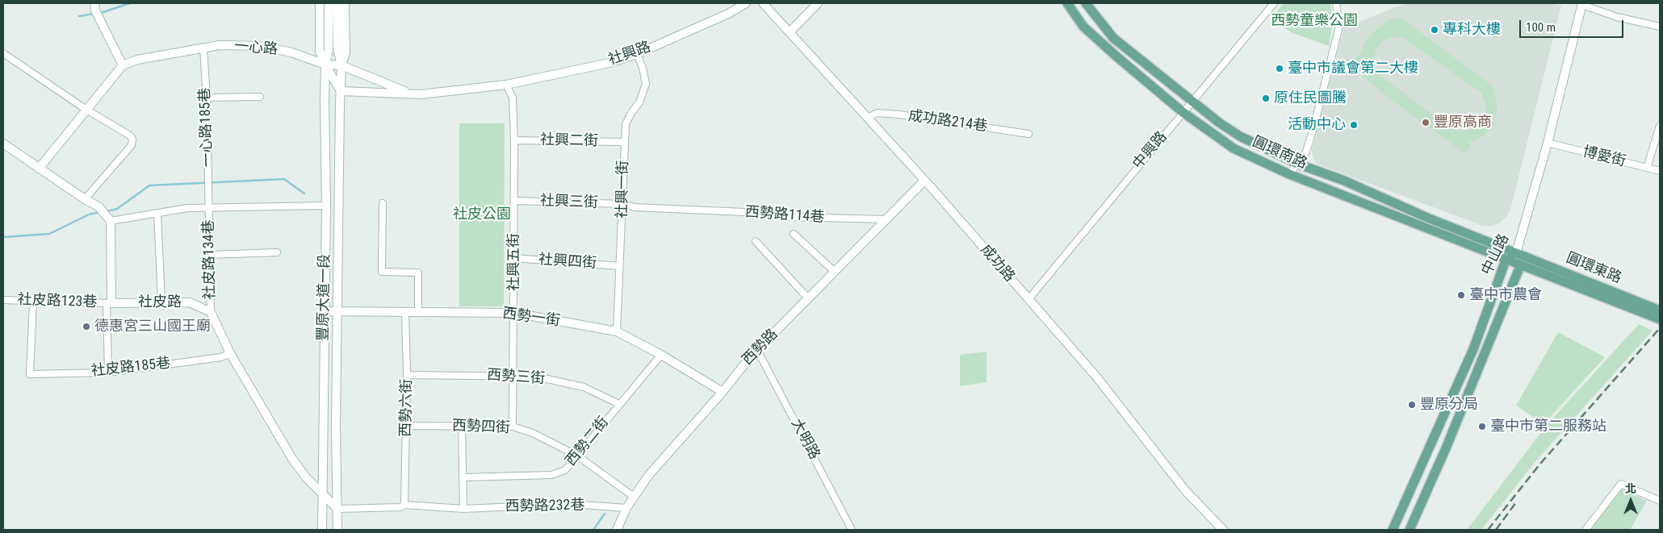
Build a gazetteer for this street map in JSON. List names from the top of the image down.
{
  "streets": {
    "main road": ["圓環南路", "中山路", "圓環東路"],
    "street": [
      "一心路",
      "社興路",
      "成功路214巷",
      "一心路185巷",
      "社興二街",
      "中興路",
      "博愛街",
      "社興一街",
      "社興三街",
      "西勢路114巷",
      "社皮路134巷",
      "社興五街",
      "社興四街",
      "成功路",
      "豐原大道一段",
      "社皮路123巷",
      "社皮路",
      "西勢一街",
      "西勢路",
      "社皮路185巷",
      "西勢三街",
      "西勢六街",
      "西勢四街",
      "大明路",
      "西勢二街",
      "西勢路232巷"
    ]
  },
  "crossings": [
    ["一心路", "一心路185巷"],
    ["一心路", "豐原大道一段"],
    ["社興路", "社興一街"],
    ["社興路", "社興五街"],
    ["成功路214巷", "成功路"],
    ["一心路185巷", "社皮路134巷"],
    ["社興二街", "社興一街"],
    ["社興二街", "社興五街"],
    ["中興路", "圓環南路"],
    ["中興路", "成功路"],
    ["圓環南路", "中山路"],
    ["圓環南路", "圓環東路"],
    ["博愛街", "中山路"],
    ["社興一街", "社興三街"],
    ["社興一街", "社興四街"],
    ["社興一街", "西勢一街"],
    ["社興三街", "西勢路114巷"],
    ["社興三街", "社興五街"],
    ["西勢路114巷", "西勢路"],
    ["中山路", "圓環東路"],
    ["社皮路134巷", "社皮路"],
    ["社興五街", "社興四街"],
    ["社興五街", "西勢一街"],
    ["社興五街", "西勢三街"],
    ["社興五街", "西勢四街"],
    ["成功路", "西勢路"],
    ["豐原大道一段", "西勢一街"],
    ["豐原大道一段", "西勢路232巷"],
    ["社皮路123巷", "社皮路"],
    ["社皮路123巷", "社皮路185巷"],
    ["西勢一街", "西勢路"],
    ["西勢一街", "西勢六街"],
    ["西勢一街", "西勢二街"],
    ["西勢路", "西勢四街"],
    ["西勢路", "大明路"],
    ["西勢路", "西勢路232巷"],
    ["西勢三街", "西勢六街"],
    ["西勢三街", "西勢二街"],
    ["西勢六街", "西勢四街"],
    ["西勢六街", "西勢路232巷"],
    ["西勢四街", "西勢二街"]
  ],
  "parks": ["西勢童樂公園", "社皮公園"],
  "places": [
    "專科大樓",
    "臺中市議會第二大樓",
    "原住民圖騰",
    "豐原高商",
    "活動中心",
    "臺中市農會",
    "德惠宮三山國王廟",
    "豐原分局",
    "臺中市第二服務站"
  ],
  "scale_bar": "100 m",
  "north": "top"
}
